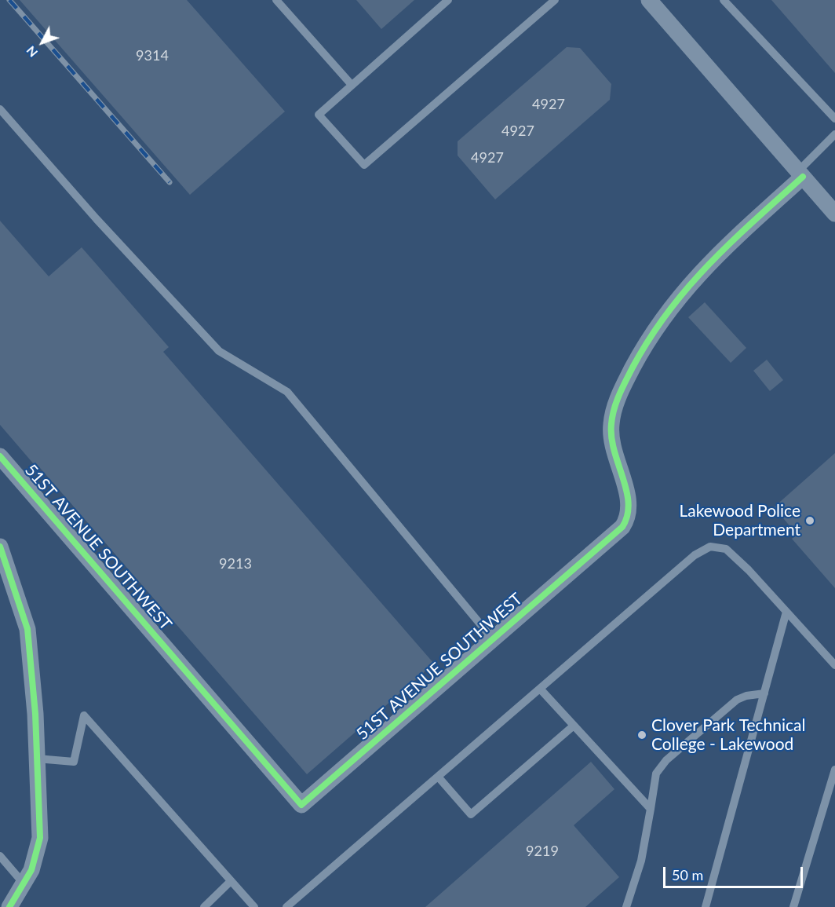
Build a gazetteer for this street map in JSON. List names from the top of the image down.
{
  "streets": {
    "street": ["51ST AVENUE SOUTHWEST"]
  },
  "places": ["Lakewood Police Department", "Clover Park Technical College - Lakewood"],
  "house_numbers": [
    "9314",
    "4927",
    "4927",
    "4927",
    "9213",
    "9219"
  ],
  "scale_bar": "50 m",
  "north": "bottom left"
}
